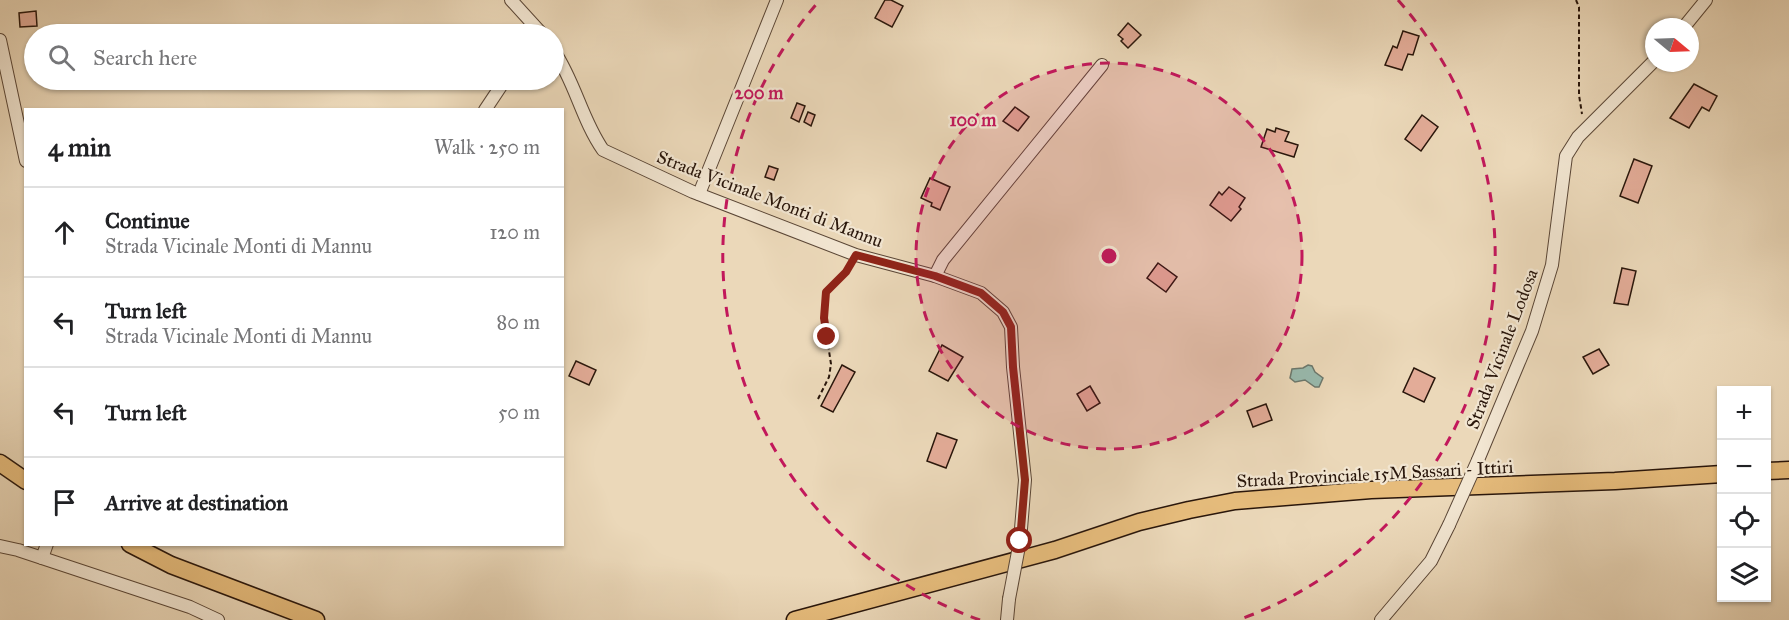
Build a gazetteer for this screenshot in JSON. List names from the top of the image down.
{
  "streets": {
    "main road": ["Strada Provinciale 15M Sassari - Ittiri"],
    "street": ["Strada Vicinale Monti di Mannu", "Strada Vicinale Lodosa"]
  },
  "north": "right",
  "page": {
    "search": "Search here",
    "heading": ["4 min", "Walk · 250 m"],
    "list": [
      ["Continue", "Strada Vicinale Monti di Mannu", "120 m"],
      ["Turn left", "Strada Vicinale Monti di Mannu", "80 m"],
      ["Turn left", "50 m"],
      "Arrive at destination"
    ],
    "map_buttons": ["+", "−"]
  },
  "rings": ["200 m", "100 m"]
}
